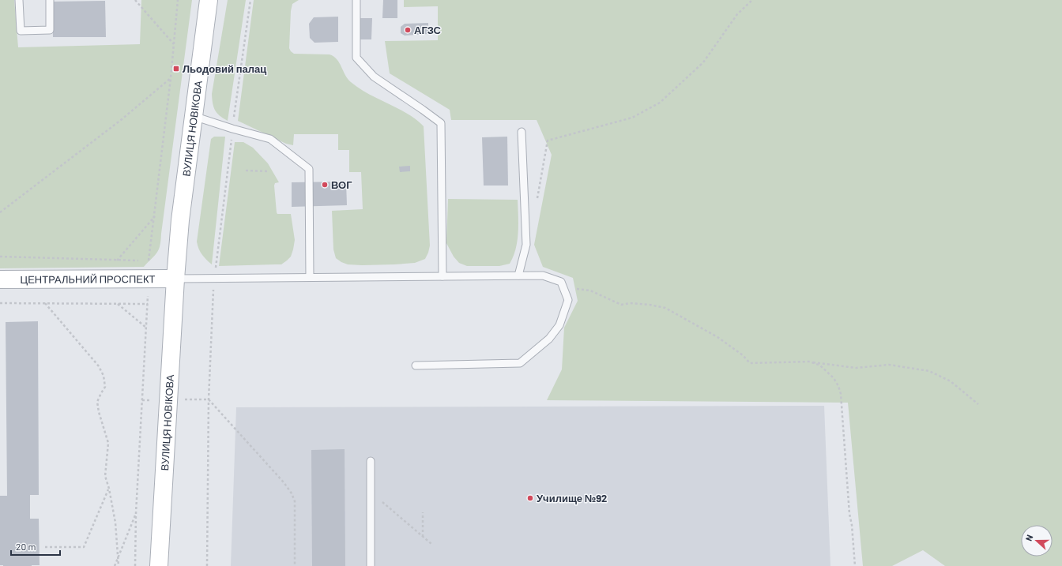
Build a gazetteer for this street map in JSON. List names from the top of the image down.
{
  "streets": {
    "main road": ["ВУЛИЦЯ НОВІКОВА", "ЦЕНТРАЛЬНИЙ ПРОСПЕКТ"]
  },
  "crossings": [
    ["ВУЛИЦЯ НОВІКОВА", "ЦЕНТРАЛЬНИЙ ПРОСПЕКТ"]
  ],
  "places": {
    "other": ["АГЗС", "ВОГ", "Училище №92"],
    "transit": ["Льодовий палац"]
  },
  "scale_bar": "20 m",
  "north": "left"
}
